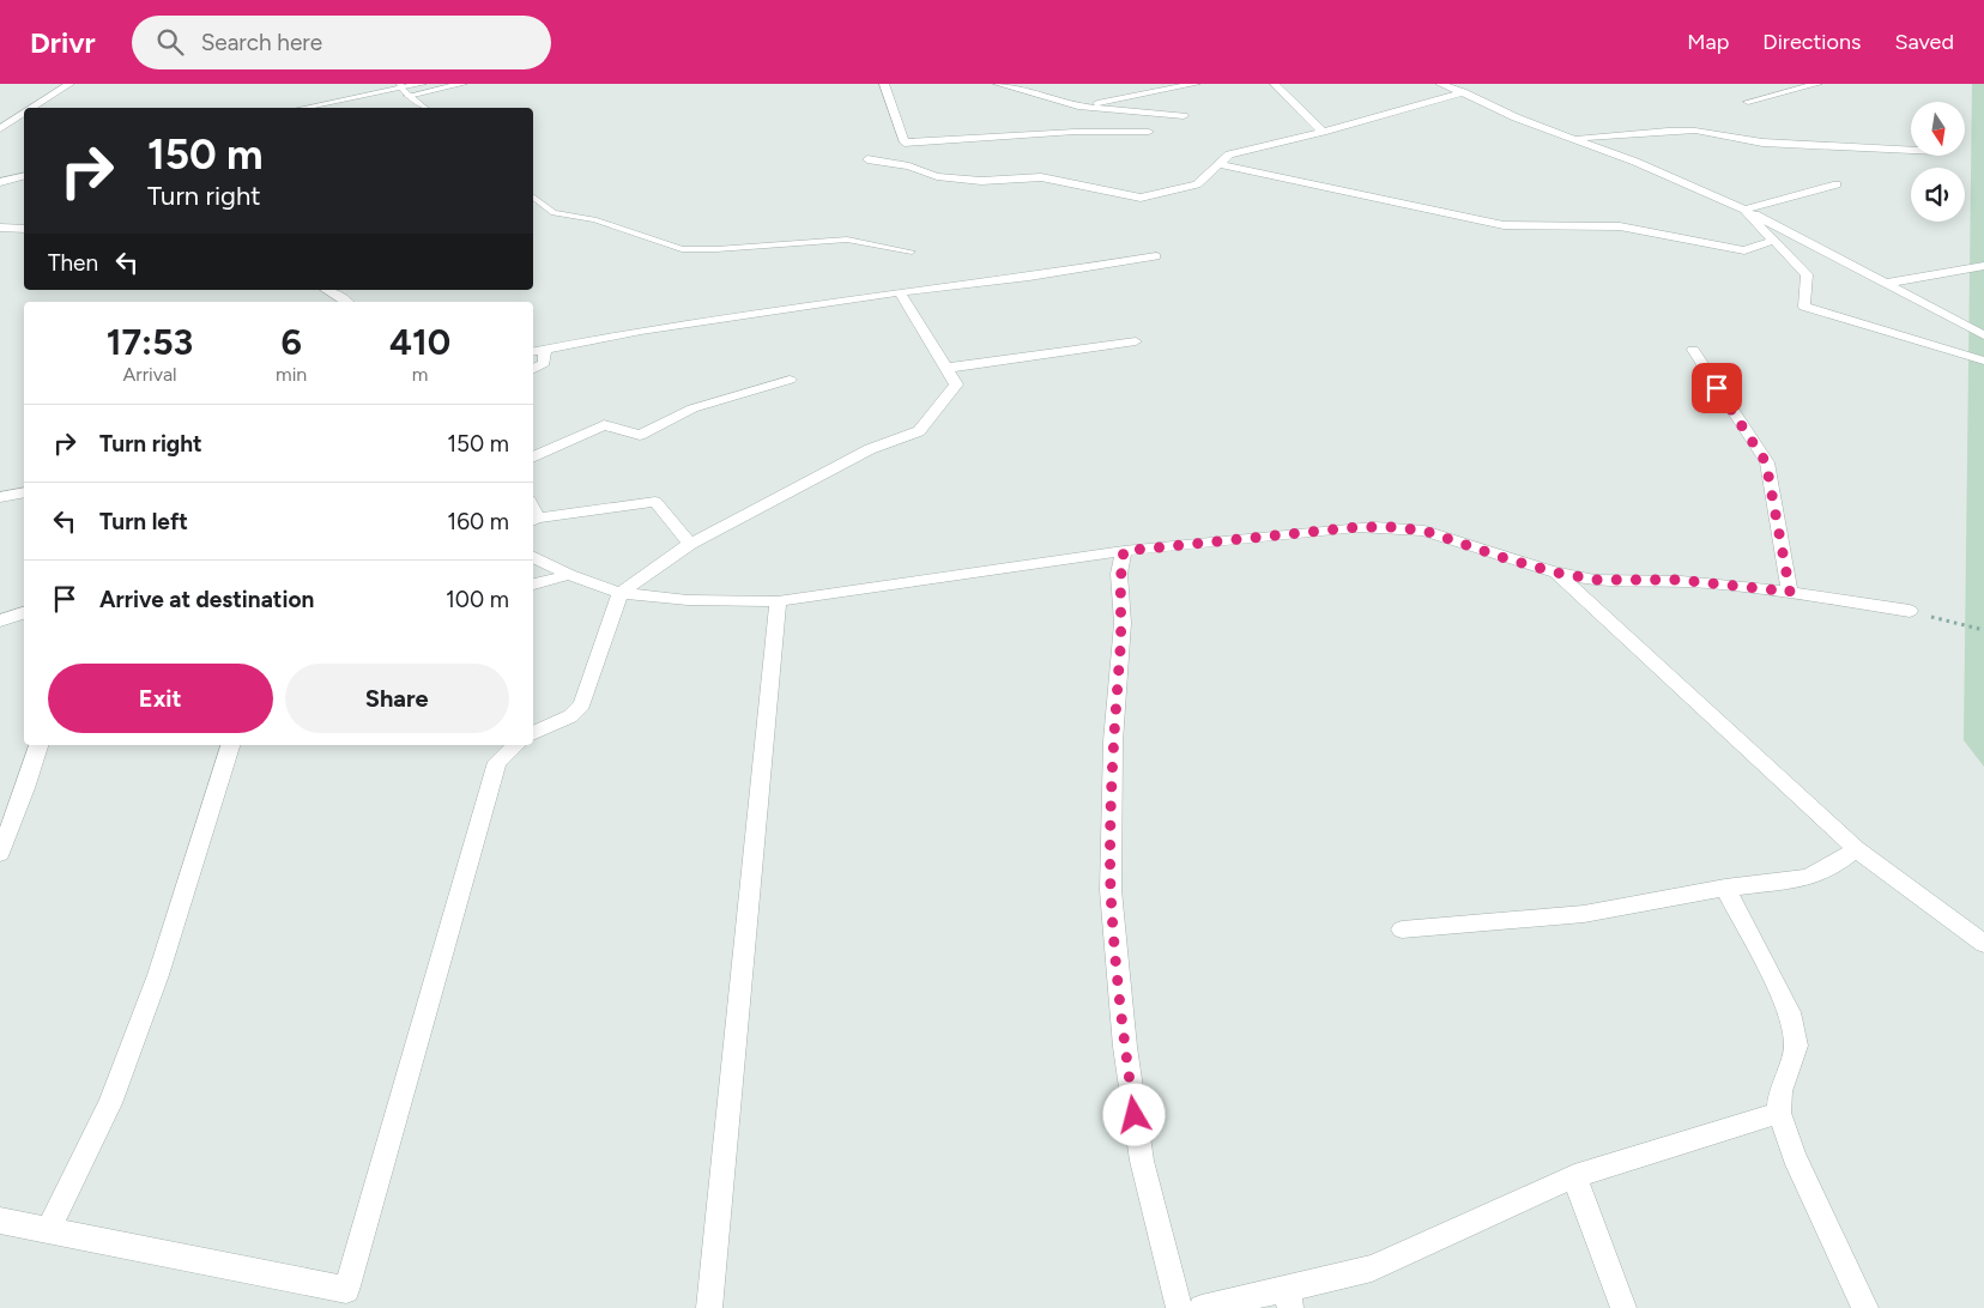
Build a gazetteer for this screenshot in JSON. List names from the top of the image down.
{
  "north": "bottom",
  "page": {
    "header": "Drivr",
    "search": "Search here",
    "nav": ["Map", "Directions", "Saved"],
    "turn": ["150 m", "Turn right"],
    "then": "Then",
    "eta": [
      "17:53",
      "Arrival",
      "6",
      "min",
      "410",
      "m"
    ],
    "list": [
      {
        "name": "Turn right",
        "value": "150 m"
      },
      {
        "name": "Turn left",
        "value": "160 m"
      },
      {
        "name": "Arrive at destination",
        "value": "100 m"
      }
    ],
    "buttons": ["Exit", "Share"]
  }
}
